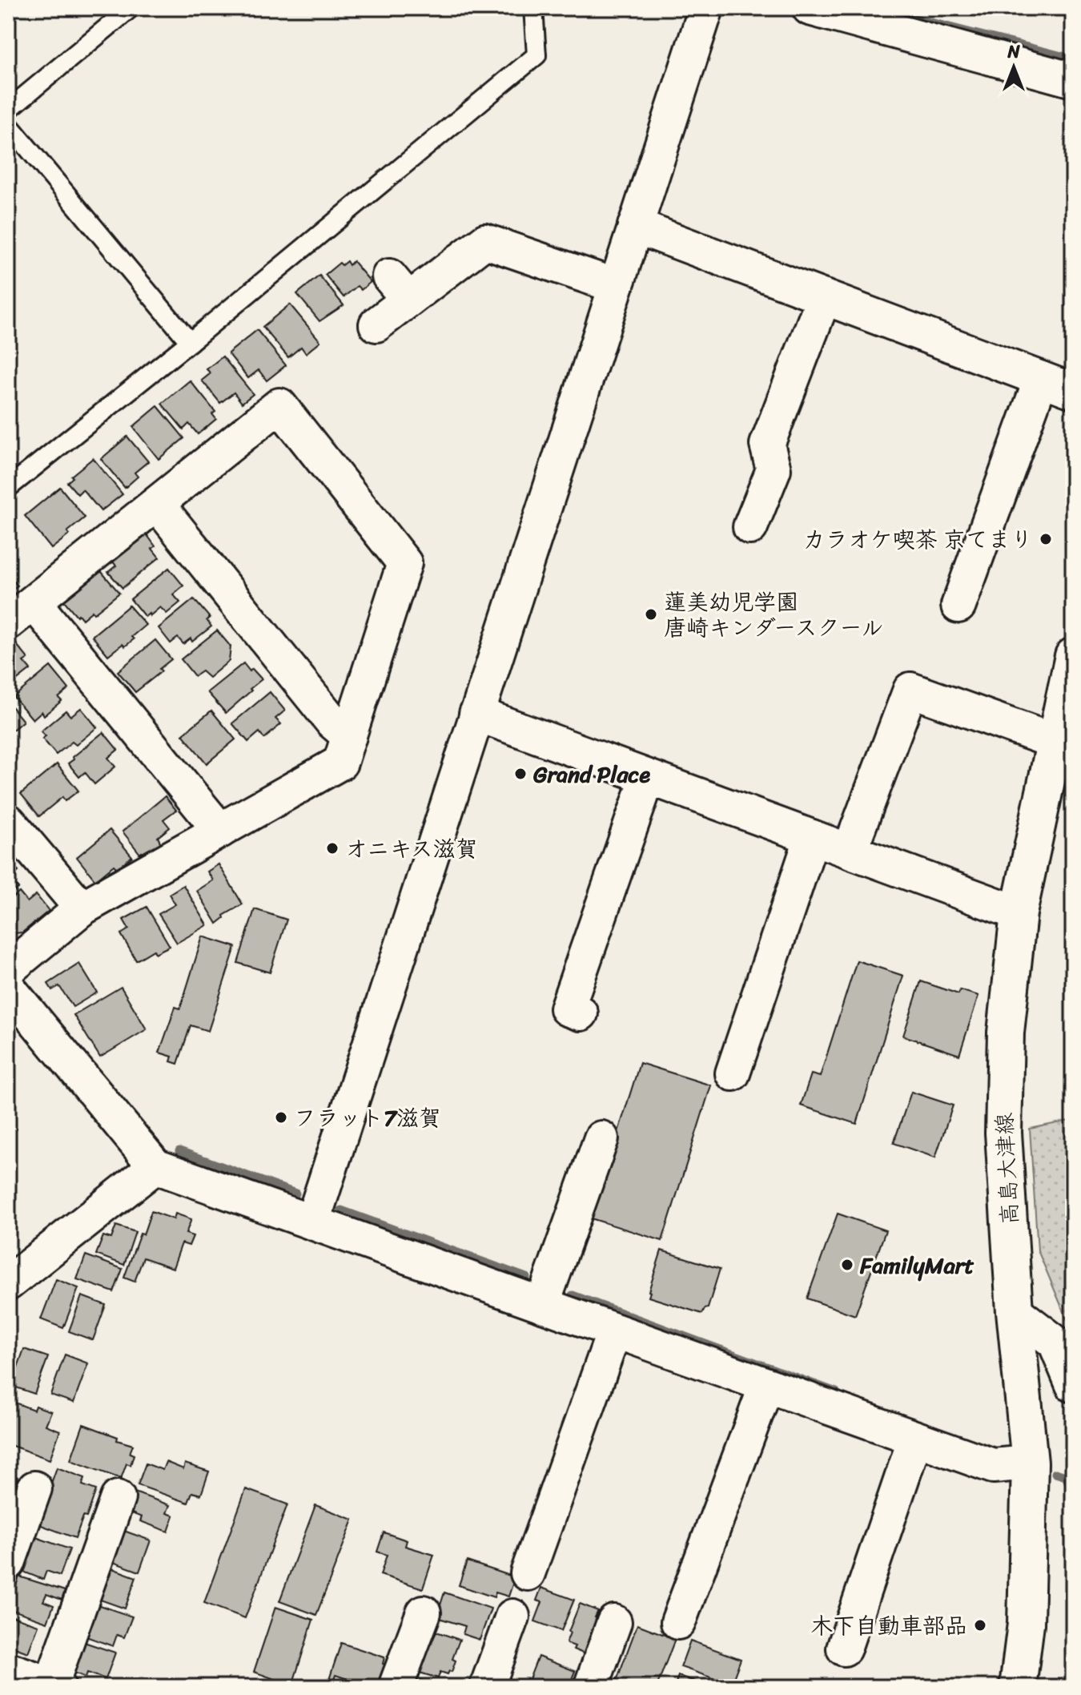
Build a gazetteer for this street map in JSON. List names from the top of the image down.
{
  "streets": {
    "main road": ["高島大津線"]
  },
  "places": [
    "カラオケ喫茶 京てまり",
    "蓮美幼児学園 唐崎キンダースクール",
    "Grand Place",
    "オニキス滋賀",
    "フラット7滋賀",
    "FamilyMart",
    "木下自動車部品"
  ],
  "north": "top"
}
